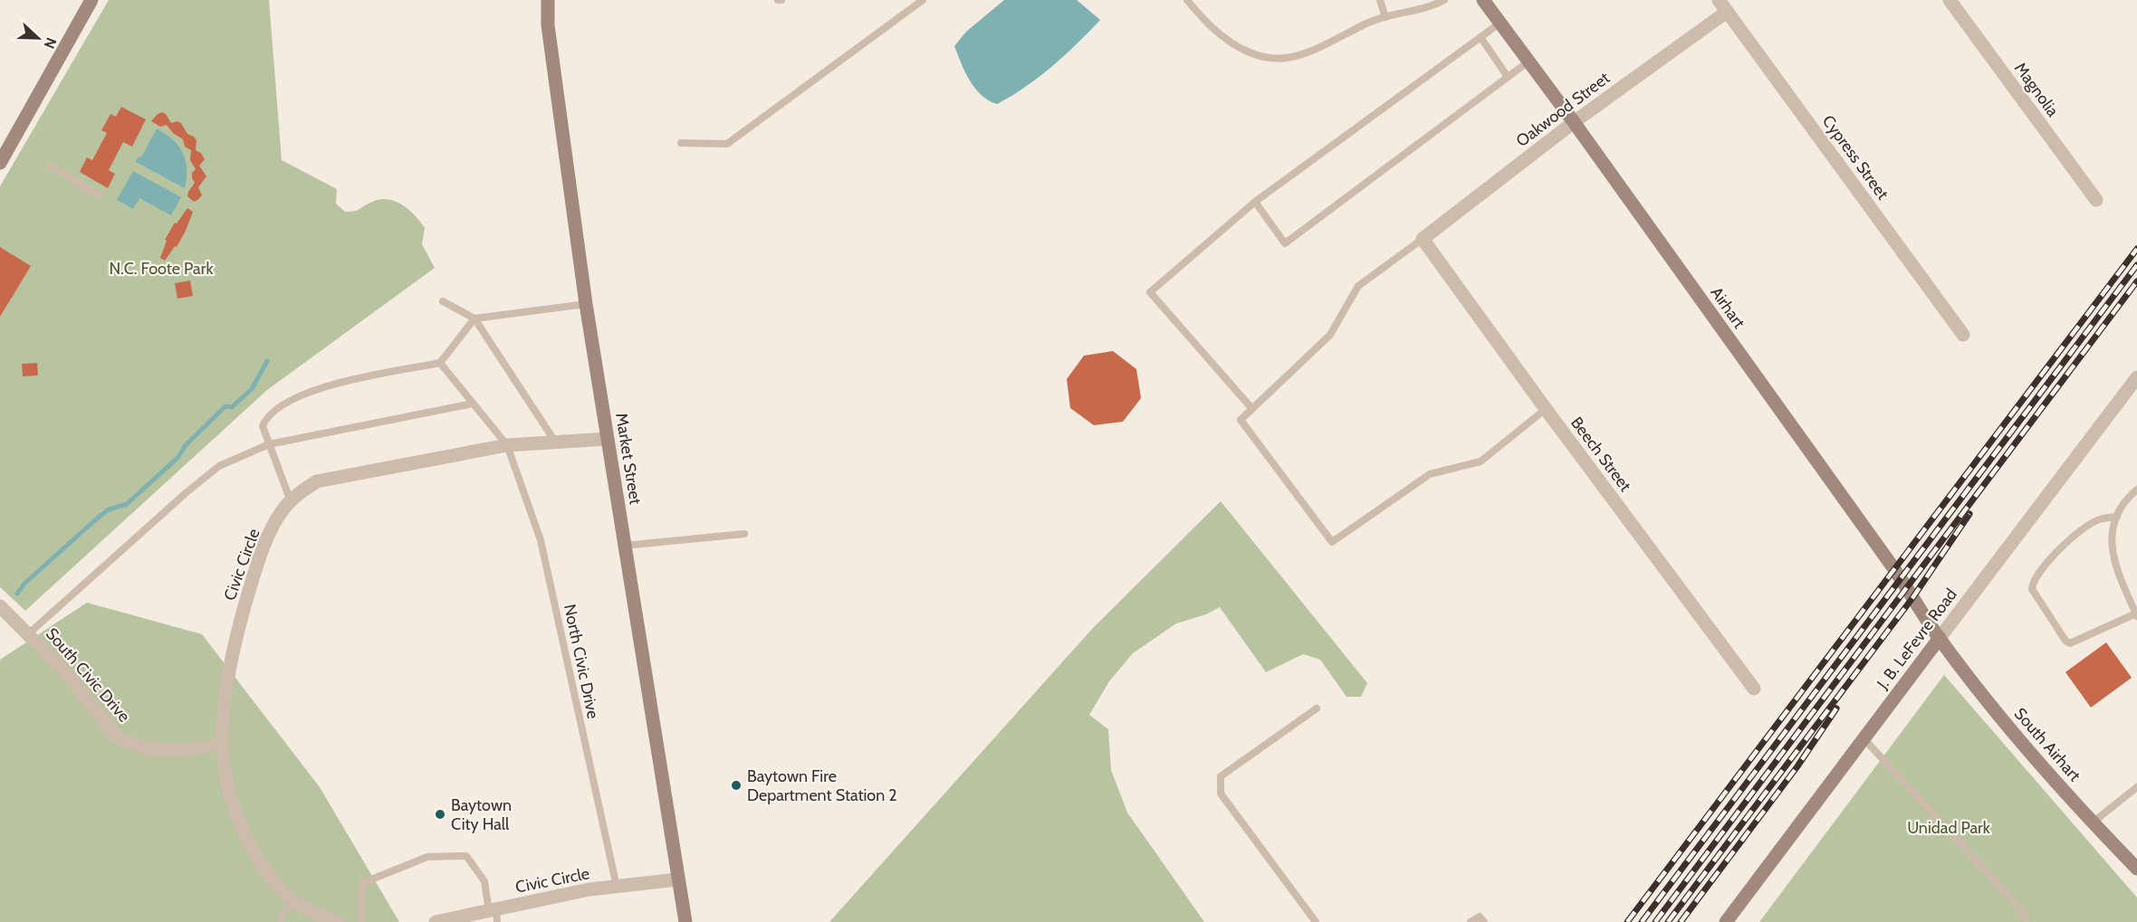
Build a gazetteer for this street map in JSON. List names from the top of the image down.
{
  "streets": {
    "street": [
      "Magnolia",
      "Oakwood Street",
      "Cypress Street",
      "Airhart",
      "Beech Street",
      "Market Street",
      "Civic Circle",
      "J. B. LeFevre Road",
      "South Civic Drive",
      "South Airhart"
    ],
    "lane": ["North Civic Drive"]
  },
  "crossings": [
    ["Oakwood Street", "Cypress Street"],
    ["Oakwood Street", "Airhart"],
    ["Oakwood Street", "Beech Street"],
    ["Airhart", "J. B. LeFevre Road"],
    ["Airhart", "South Airhart"],
    ["Market Street", "Civic Circle"],
    ["Civic Circle", "North Civic Drive"],
    ["Civic Circle", "South Civic Drive"],
    ["J. B. LeFevre Road", "South Airhart"]
  ],
  "parks": ["N.C. Foote Park", "Unidad Park"],
  "places": ["Baytown Fire Department Station 2", "Baytown City Hall"],
  "north": "right"
}
